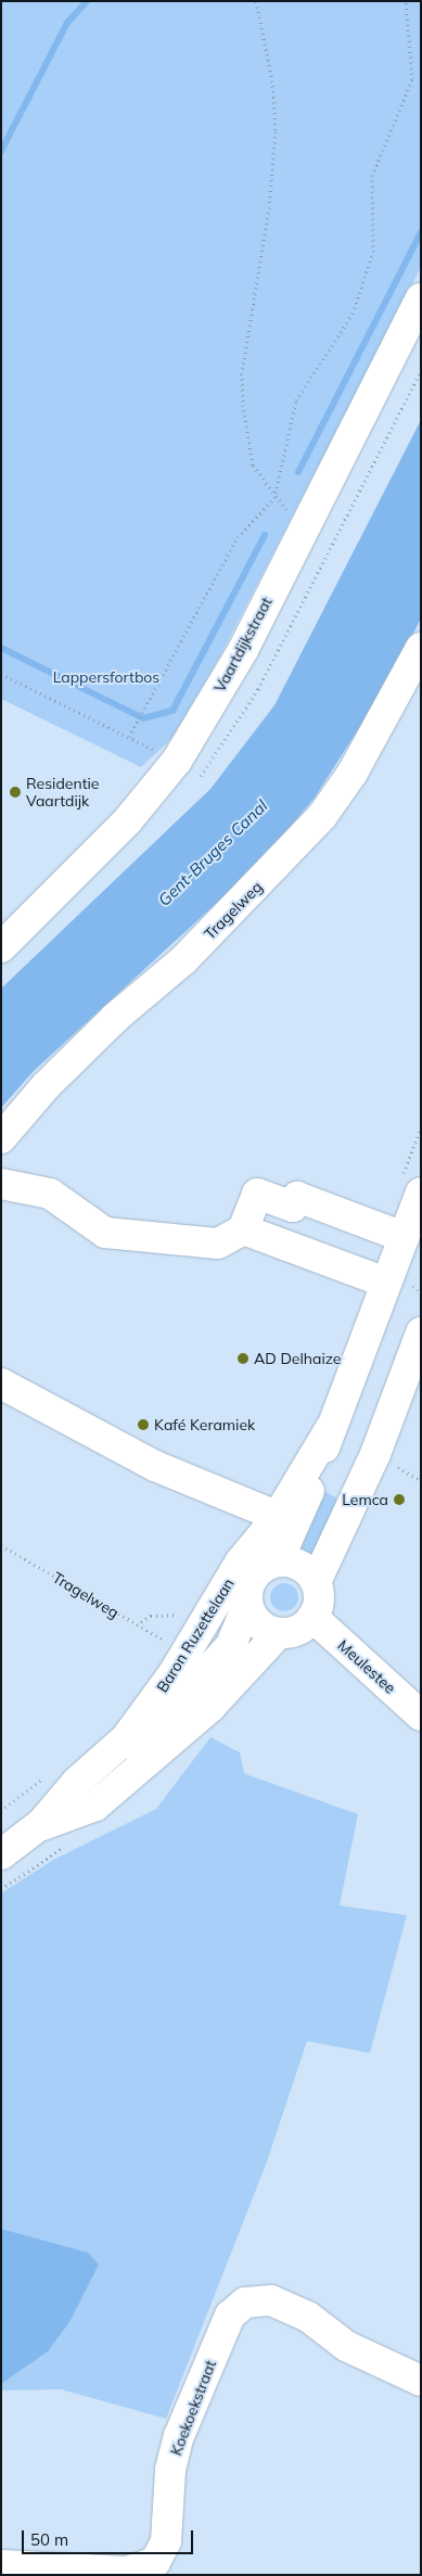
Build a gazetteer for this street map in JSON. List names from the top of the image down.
{
  "streets": {
    "street": [
      "Vaartdijkstraat",
      "Tragelweg",
      "Baron Ruzettelaan",
      "Meulestee",
      "Koekoekstraat"
    ]
  },
  "crossings": [
    ["Baron Ruzettelaan", "Meulestee"]
  ],
  "water": ["Gent-Bruges Canal"],
  "parks": ["Lappersfortbos"],
  "places": [
    "Residentie Vaartdijk",
    "AD Delhaize",
    "Kafé Keramiek",
    "Lemca"
  ],
  "scale_bar": "50 m"
}
